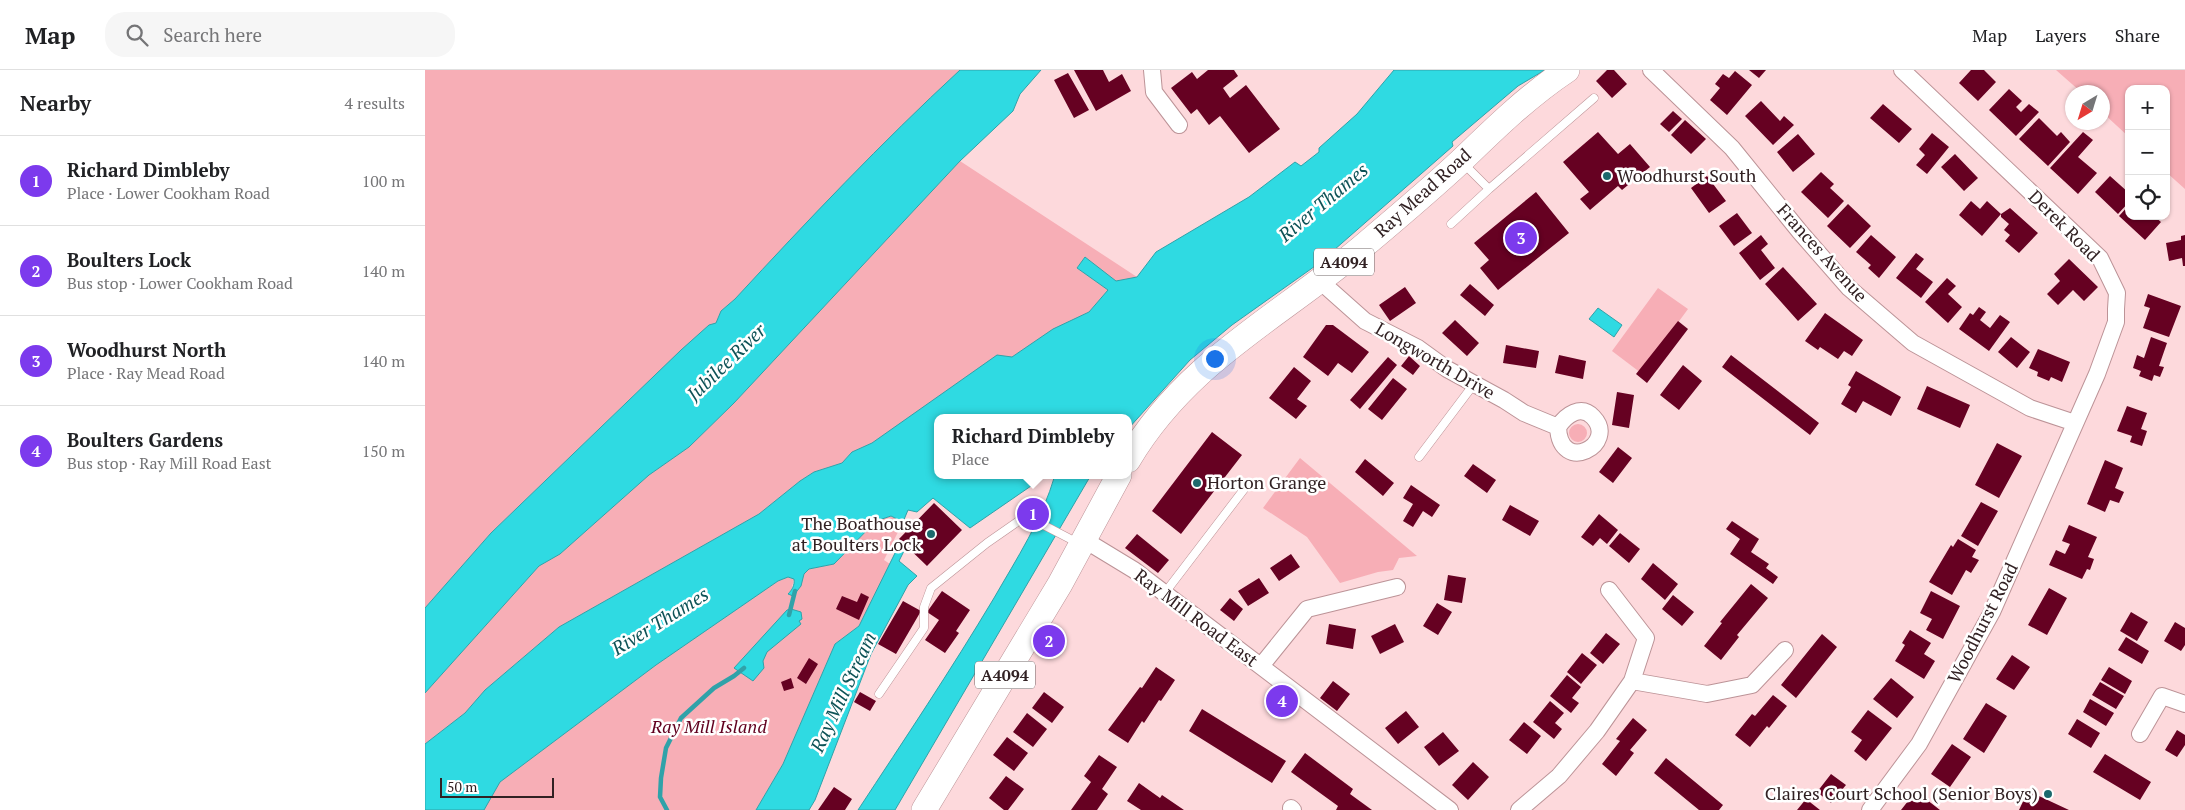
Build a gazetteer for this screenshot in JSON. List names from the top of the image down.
{
  "streets": {
    "main road": ["Ray Mead Road", "A4094"],
    "street": [
      "Derek Road",
      "Frances Avenue",
      "Longworth Drive",
      "Ray Mill Road East",
      "Woodhurst Road"
    ]
  },
  "crossings": [
    ["Ray Mead Road", "Longworth Drive"],
    ["Derek Road", "Frances Avenue"],
    ["Derek Road", "Woodhurst Road"],
    ["Frances Avenue", "Woodhurst Road"],
    ["A4094", "Ray Mill Road East"]
  ],
  "water": ["River Thames", "Jubilee River", "Ray Mill Stream"],
  "parks": ["Ray Mill Island"],
  "places": [
    "Woodhurst South",
    "Horton Grange",
    "The Boathouse at Boulters Lock",
    "Claires Court School (Senior Boys)"
  ],
  "scale_bar": "50 m",
  "north": "bottom left",
  "page": {
    "header": "Map",
    "search": "Search here",
    "nav": ["Map", "Layers", "Share"],
    "heading": ["Nearby", "4 results"],
    "map_buttons": ["+", "−"],
    "list": [
      {
        "mark": "1",
        "name": "Richard Dimbleby",
        "note": "Place · Lower Cookham Road",
        "value": "100 m"
      },
      {
        "mark": "2",
        "name": "Boulters Lock",
        "note": "Bus stop · Lower Cookham Road",
        "value": "140 m"
      },
      {
        "mark": "3",
        "name": "Woodhurst North",
        "note": "Place · Ray Mead Road",
        "value": "140 m"
      },
      {
        "mark": "4",
        "name": "Boulters Gardens",
        "note": "Bus stop · Ray Mill Road East",
        "value": "150 m"
      }
    ],
    "pins": [
      "3",
      "1",
      "2",
      "4"
    ],
    "popup": ["Richard Dimbleby", "Place"],
    "scale": "50 m"
  }
}
